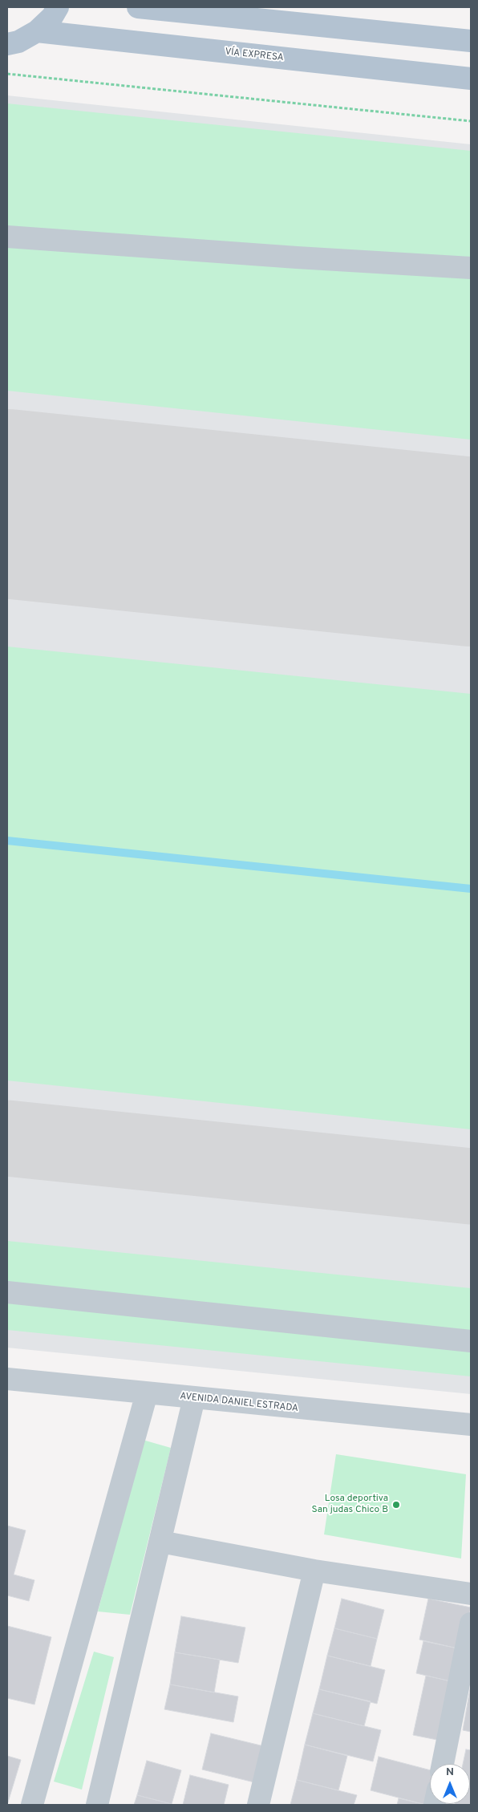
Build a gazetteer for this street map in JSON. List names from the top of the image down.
{
  "streets": {
    "main road": ["VÍA EXPRESA"],
    "street": ["AVENIDA DANIEL ESTRADA"]
  },
  "places": ["Losa deportiva San judas Chico B"],
  "north": "top"
}
